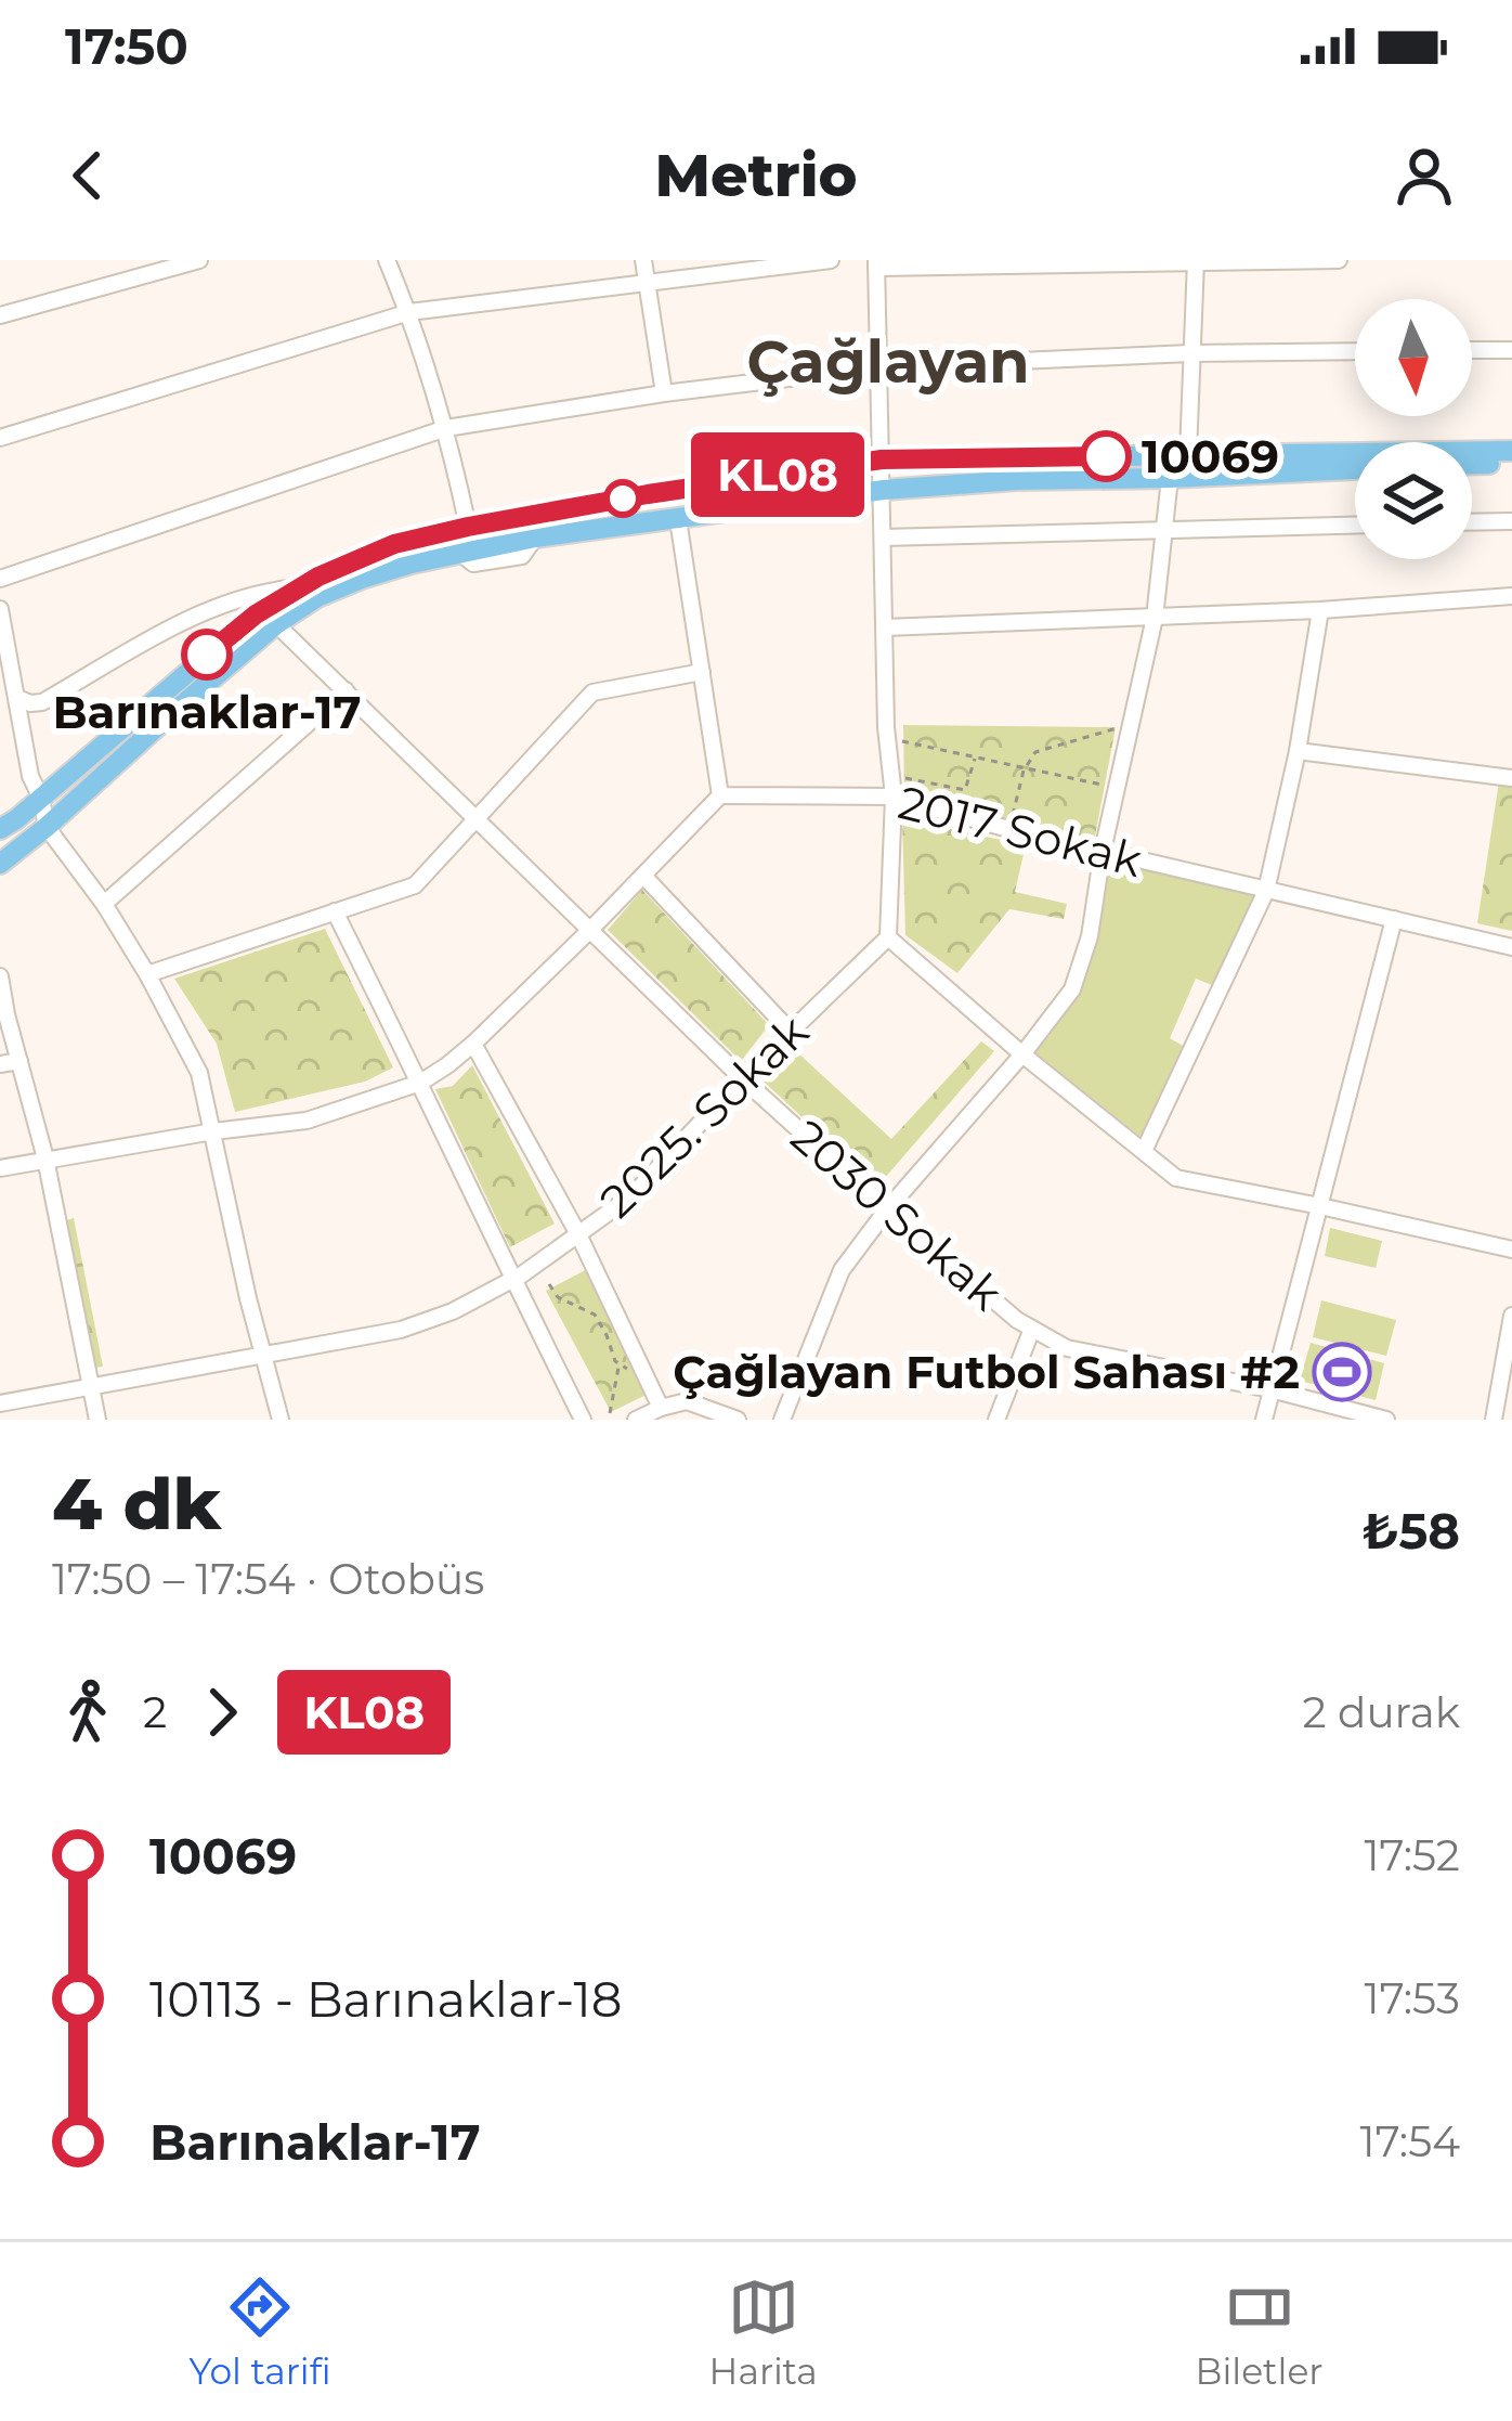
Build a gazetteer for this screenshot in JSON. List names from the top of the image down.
{
  "streets": {
    "street": ["2017 Sokak", "2025. Sokak", "2030 Sokak"]
  },
  "crossings": [
    ["2025. Sokak", "2030 Sokak"]
  ],
  "districts": ["Çağlayan"],
  "places": {
    "other": ["10069", "Barınaklar-17"],
    "sports": ["Çağlayan Futbol Sahası #2"]
  },
  "lines": ["bus line KL08"],
  "north": "bottom",
  "page": {
    "status": "17:50",
    "header": "Metrio",
    "on_map": "KL08",
    "heading": ["4 dk", "17:50 – 17:54 · Otobüs", "₺58"],
    "legs": ["2", "KL08", "2 durak"],
    "list": [
      {
        "name": "10069",
        "value": "17:52"
      },
      {
        "name": "10113 - Barınaklar-18",
        "value": "17:53"
      },
      {
        "name": "Barınaklar-17",
        "value": "17:54"
      }
    ],
    "tabs": ["Yol tarifi", "Harita", "Biletler"]
  }
}
